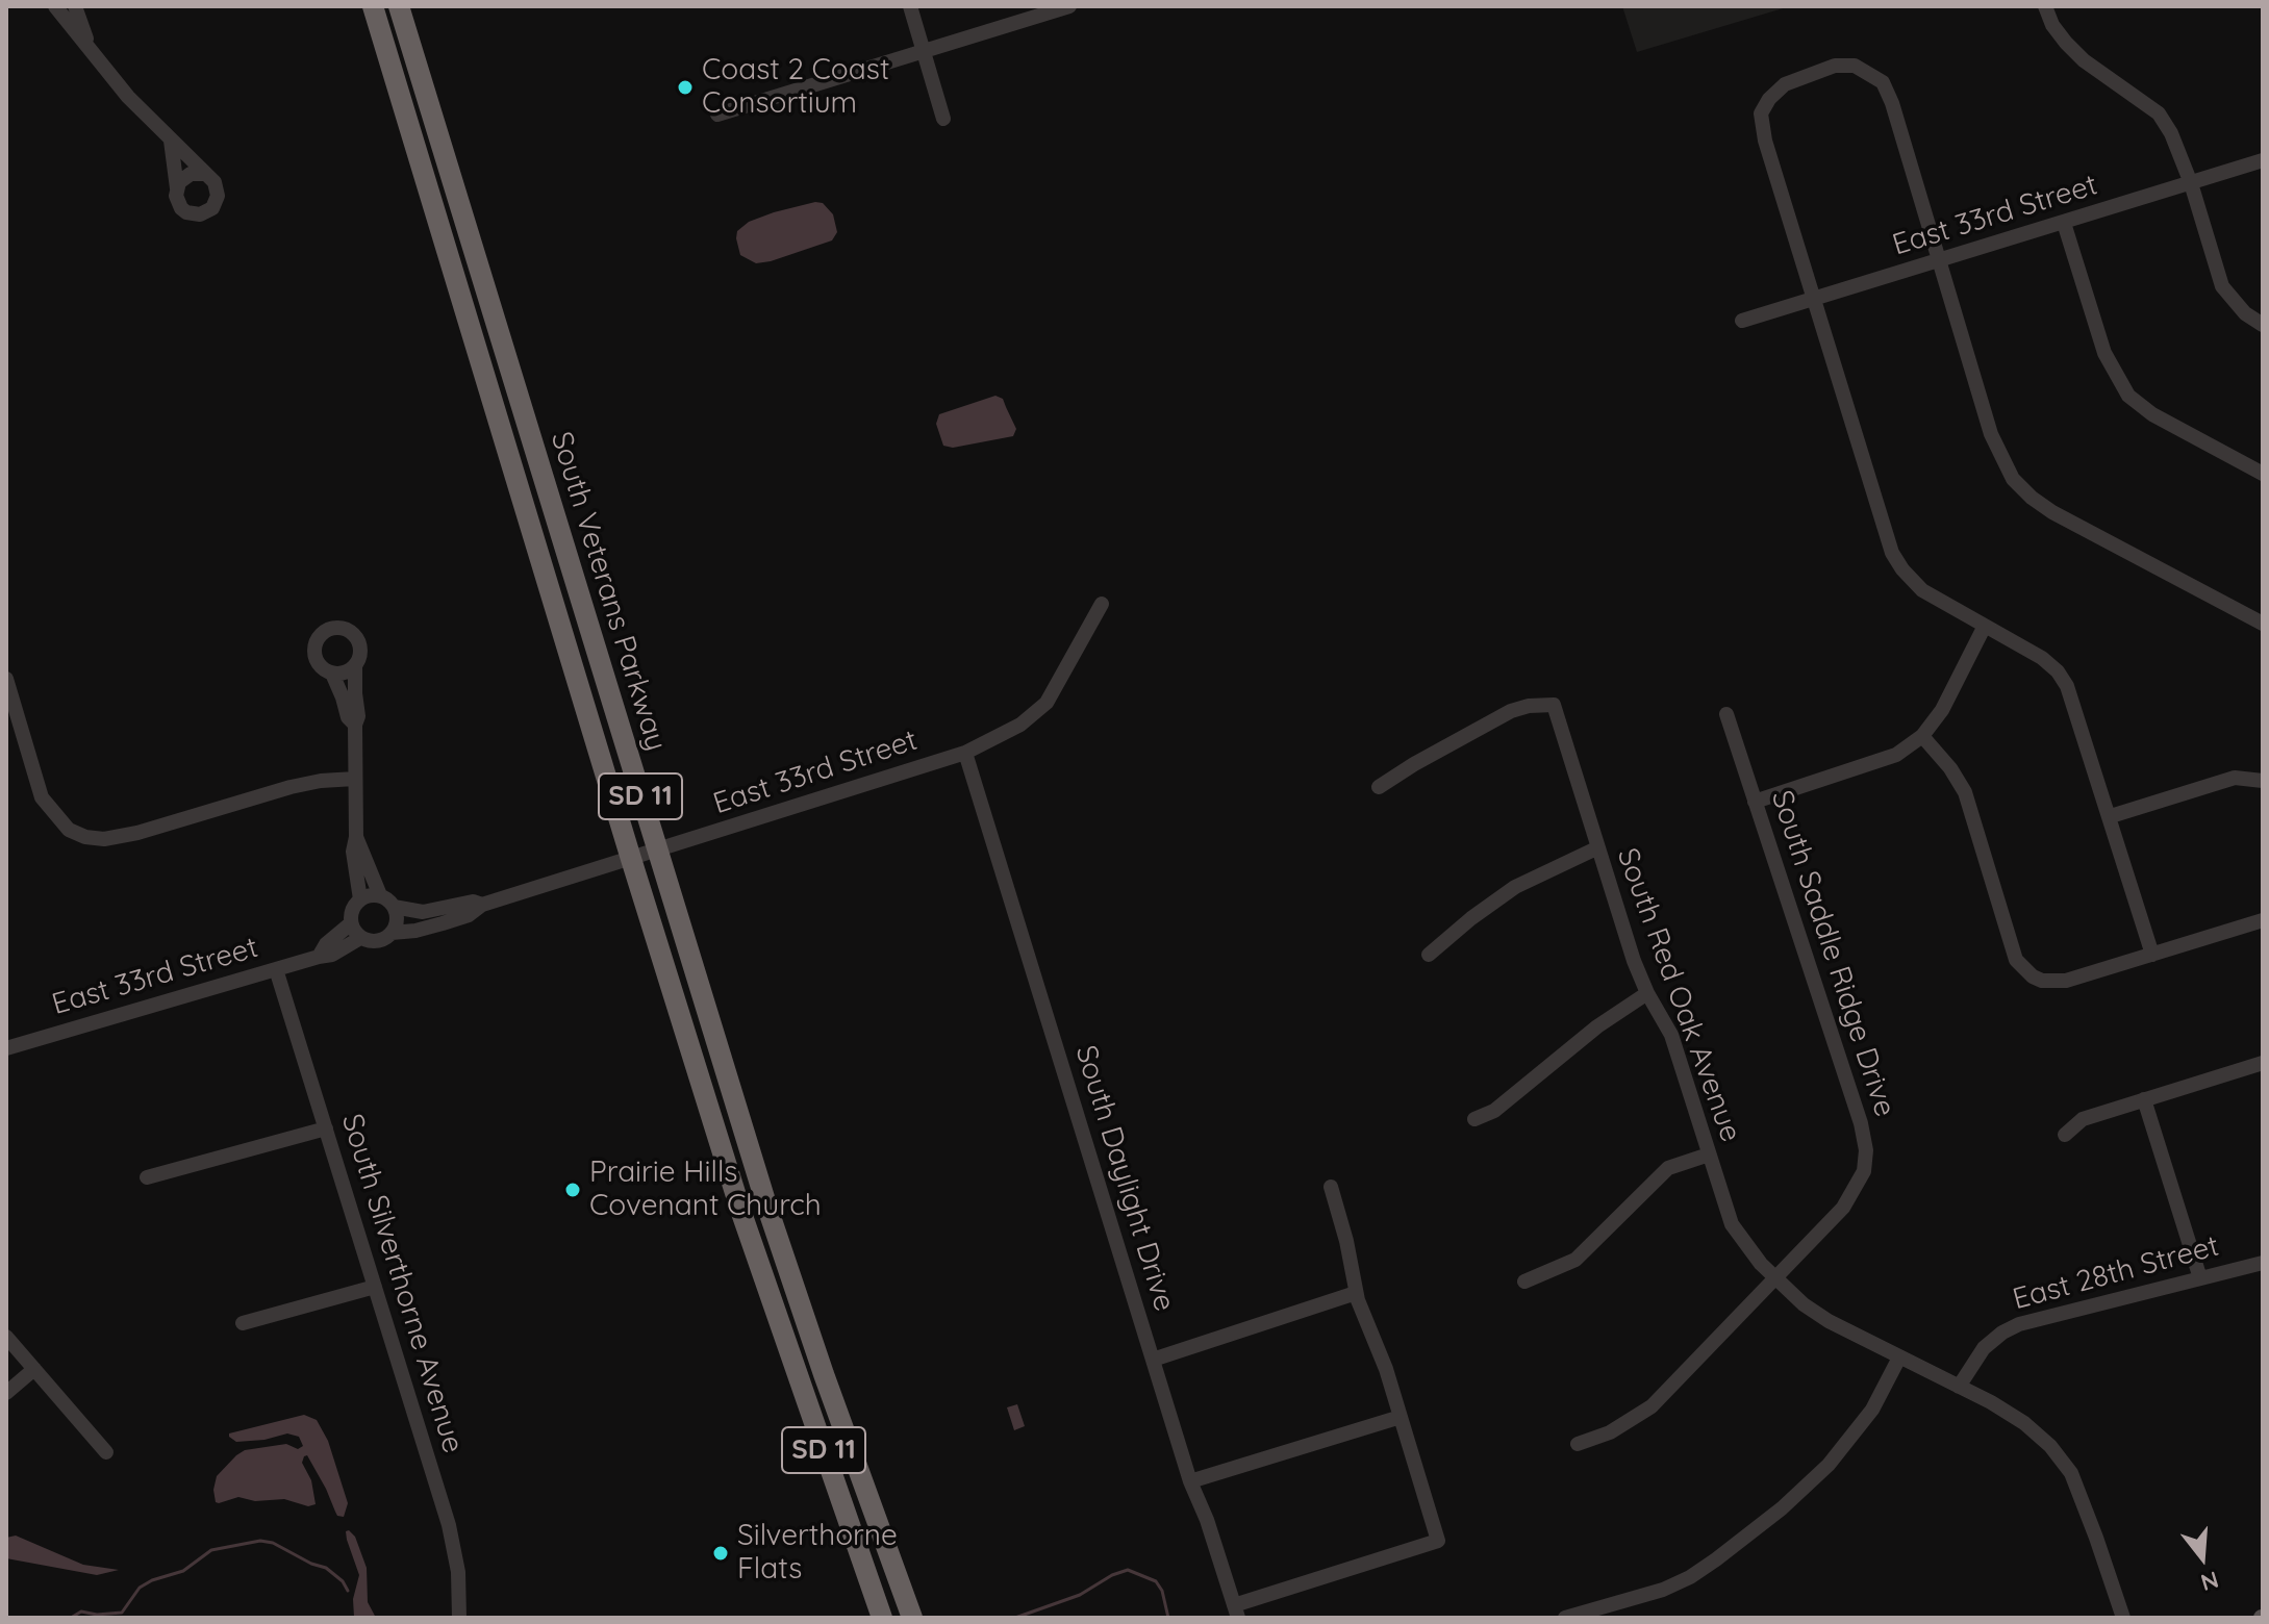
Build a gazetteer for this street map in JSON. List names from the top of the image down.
{
  "streets": {
    "highway": ["South Veterans Parkway", "SD 11"],
    "street": [
      "East 33rd Street",
      "South Saddle Ridge Drive",
      "South Red Oak Avenue",
      "South Daylight Drive",
      "East 28th Street",
      "South Silverthorne Avenue"
    ]
  },
  "crossings": [
    ["East 33rd Street", "South Veterans Parkway"],
    ["East 33rd Street", "South Daylight Drive"],
    ["East 33rd Street", "South Silverthorne Avenue"],
    ["South Saddle Ridge Drive", "South Red Oak Avenue"],
    ["South Red Oak Avenue", "East 28th Street"]
  ],
  "places": ["Coast 2 Coast Consortium", "Prairie Hills Covenant Church", "Silverthorne Flats"],
  "north": "bottom"
}
